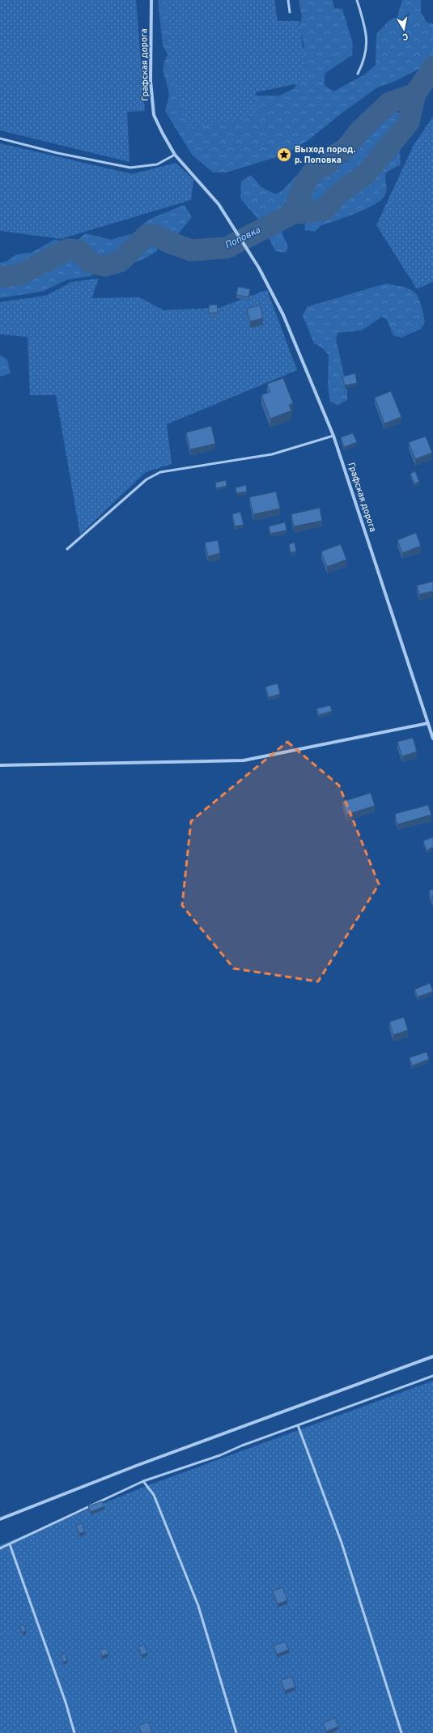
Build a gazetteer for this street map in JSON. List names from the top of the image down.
{
  "streets": {
    "street": ["Графская дорога"]
  },
  "water": ["Поповка"],
  "places": {
    "place": ["Выход пород. р. Поповка"]
  },
  "north": "bottom"
}
